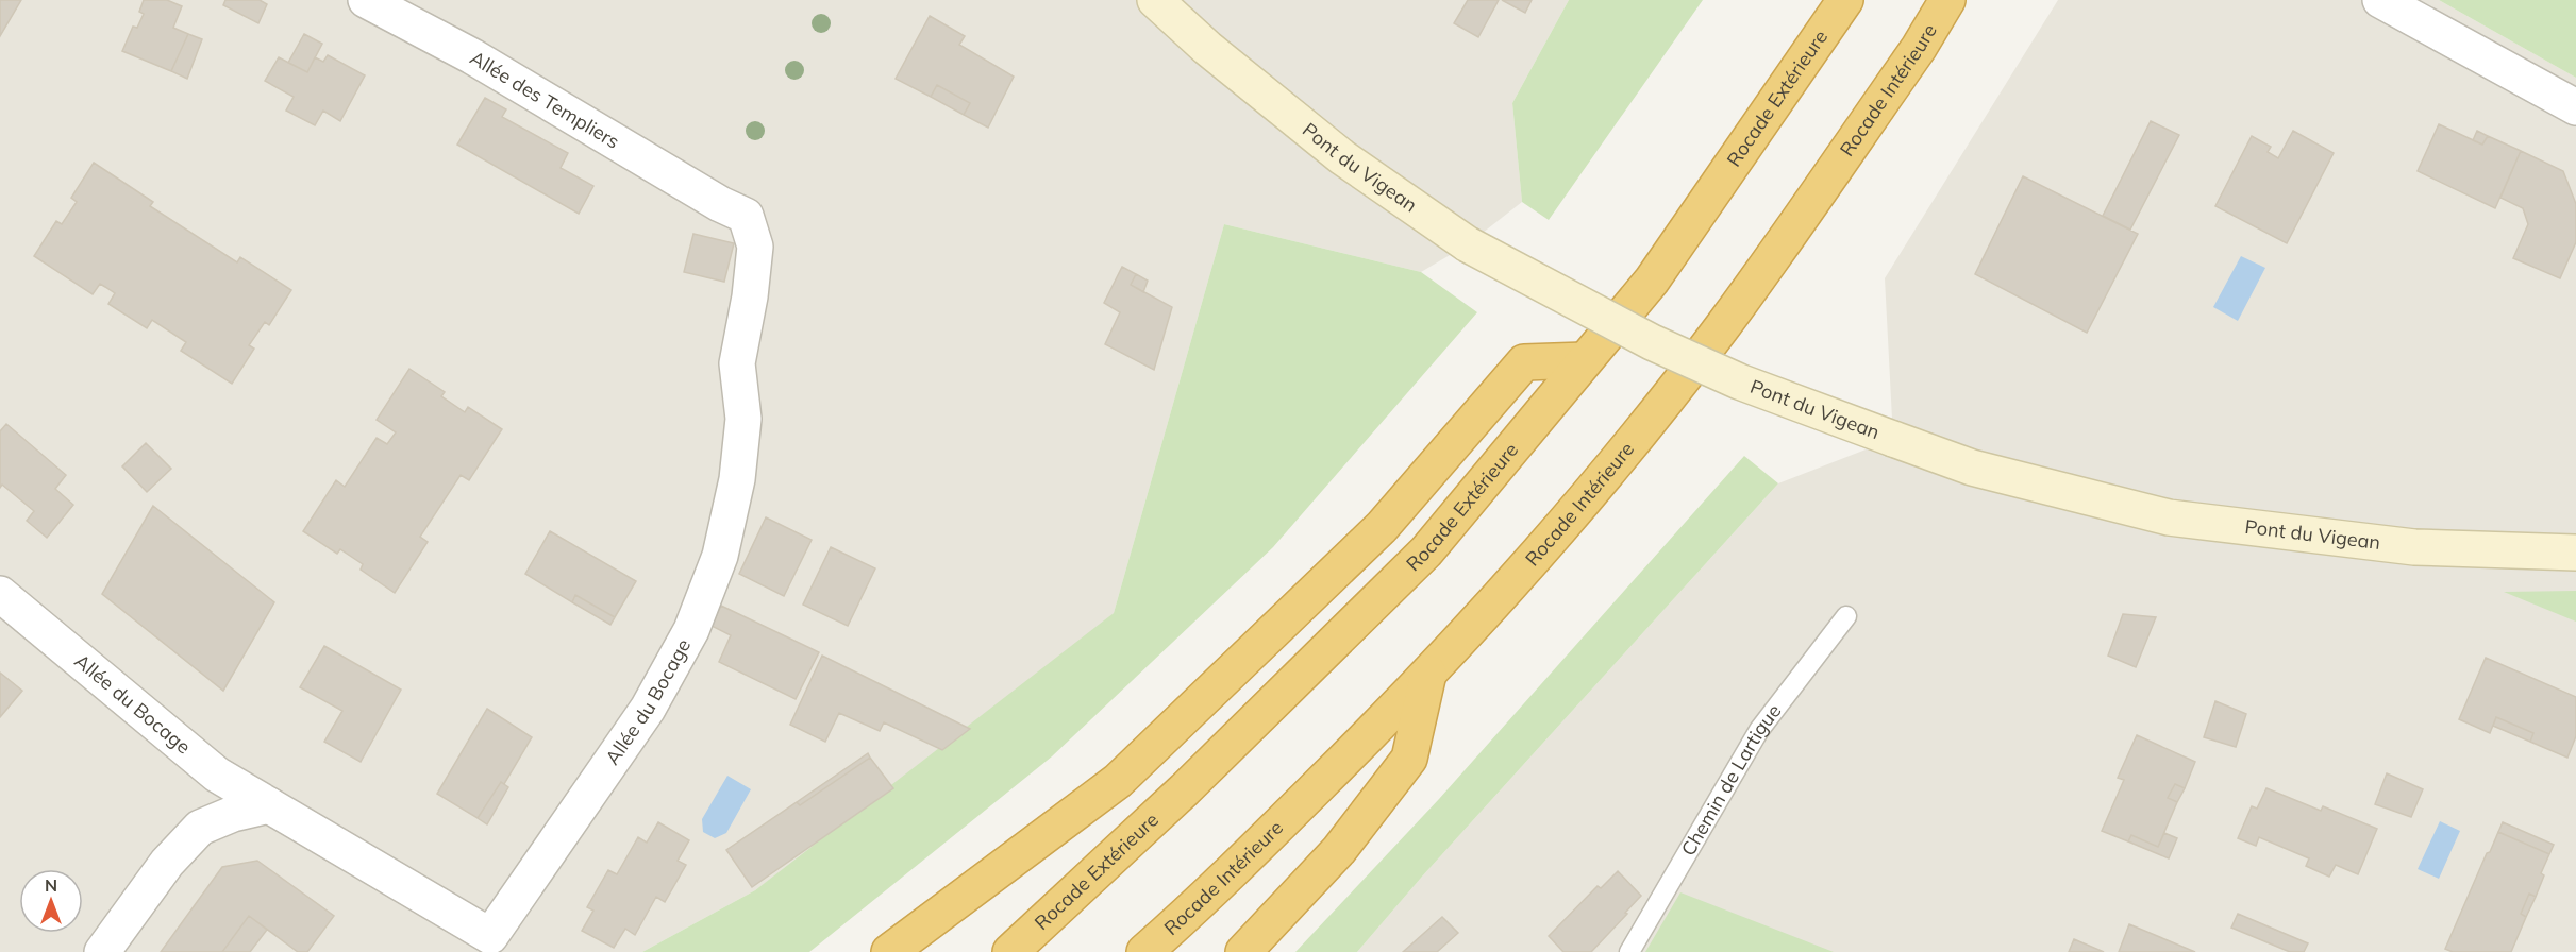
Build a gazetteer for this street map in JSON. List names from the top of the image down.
{
  "streets": {
    "highway": ["Rocade Intérieure", "Rocade Extérieure"],
    "street": ["Allée des Templiers", "Pont du Vigean", "Allée du Bocage"],
    "lane": ["Chemin de Lartigue"]
  },
  "crossings": [
    ["Allée des Templiers", "Allée du Bocage"]
  ],
  "north": "top"
}
